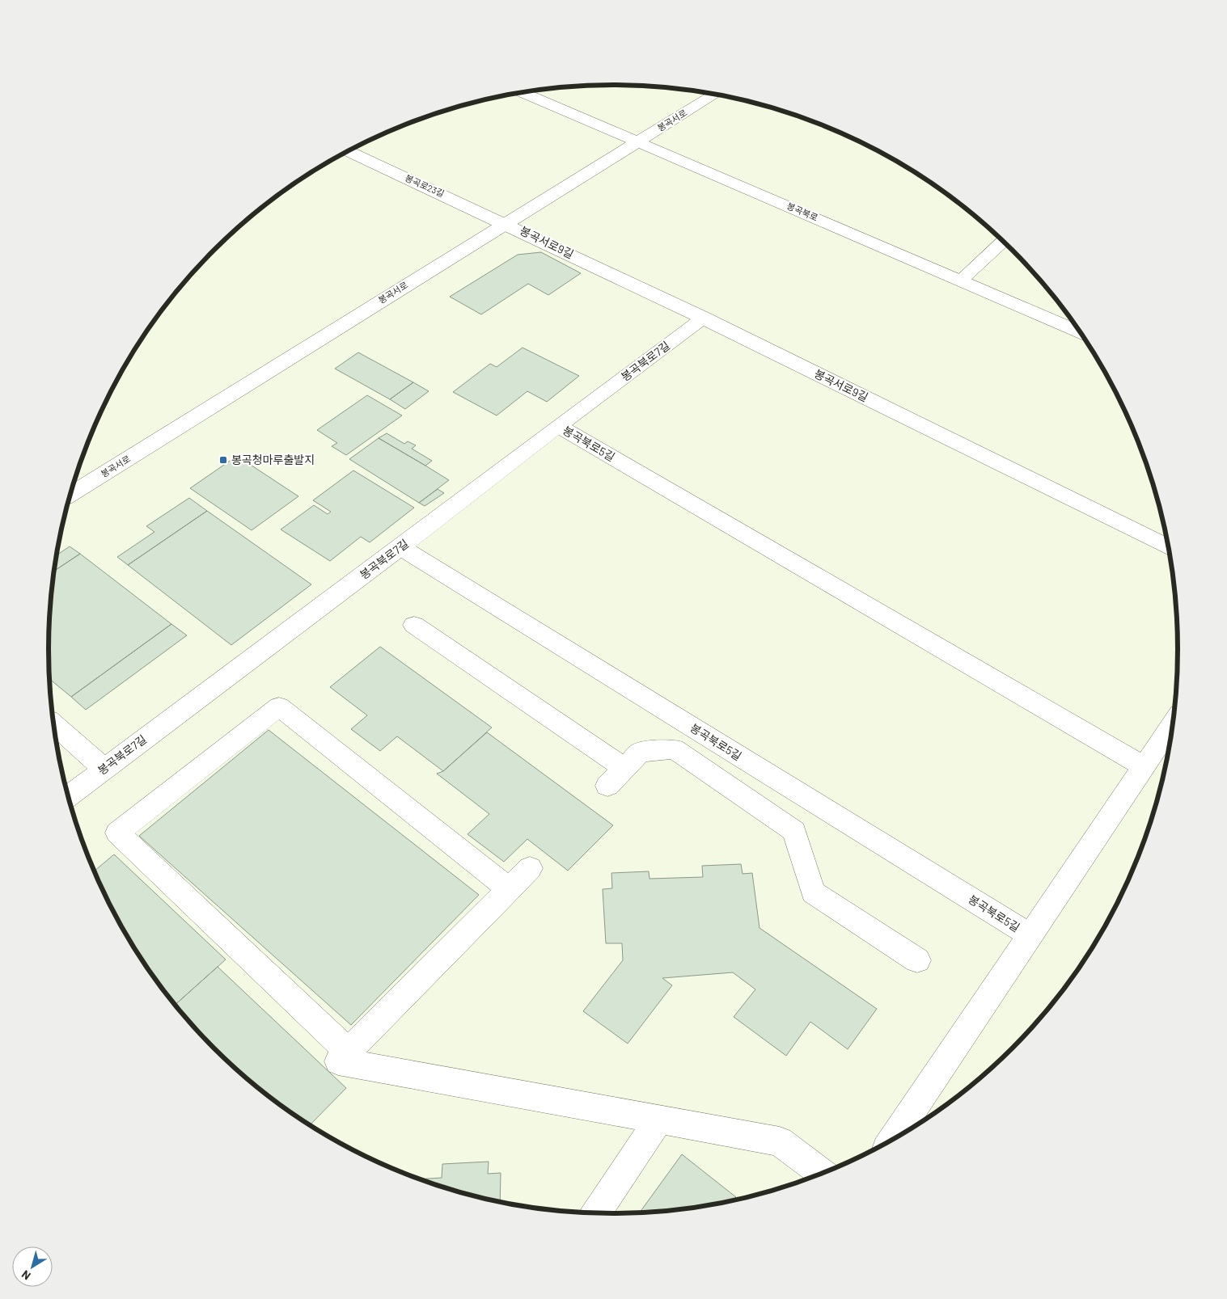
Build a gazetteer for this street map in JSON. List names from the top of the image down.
{
  "streets": {
    "street": [
      "봉곡서로",
      "봉곡로23길",
      "봉곡북로",
      "봉곡서로9길",
      "봉곡북로7길",
      "봉곡북로5길"
    ]
  },
  "crossings": [
    ["봉곡서로", "봉곡로23길"],
    ["봉곡서로", "봉곡북로"],
    ["봉곡서로", "봉곡서로9길"],
    ["봉곡로23길", "봉곡서로9길"],
    ["봉곡서로9길", "봉곡북로7길"],
    ["봉곡북로7길", "봉곡북로5길"]
  ],
  "places": {
    "transit": ["봉곡청마루출발지"]
  },
  "north": "bottom left"
}
